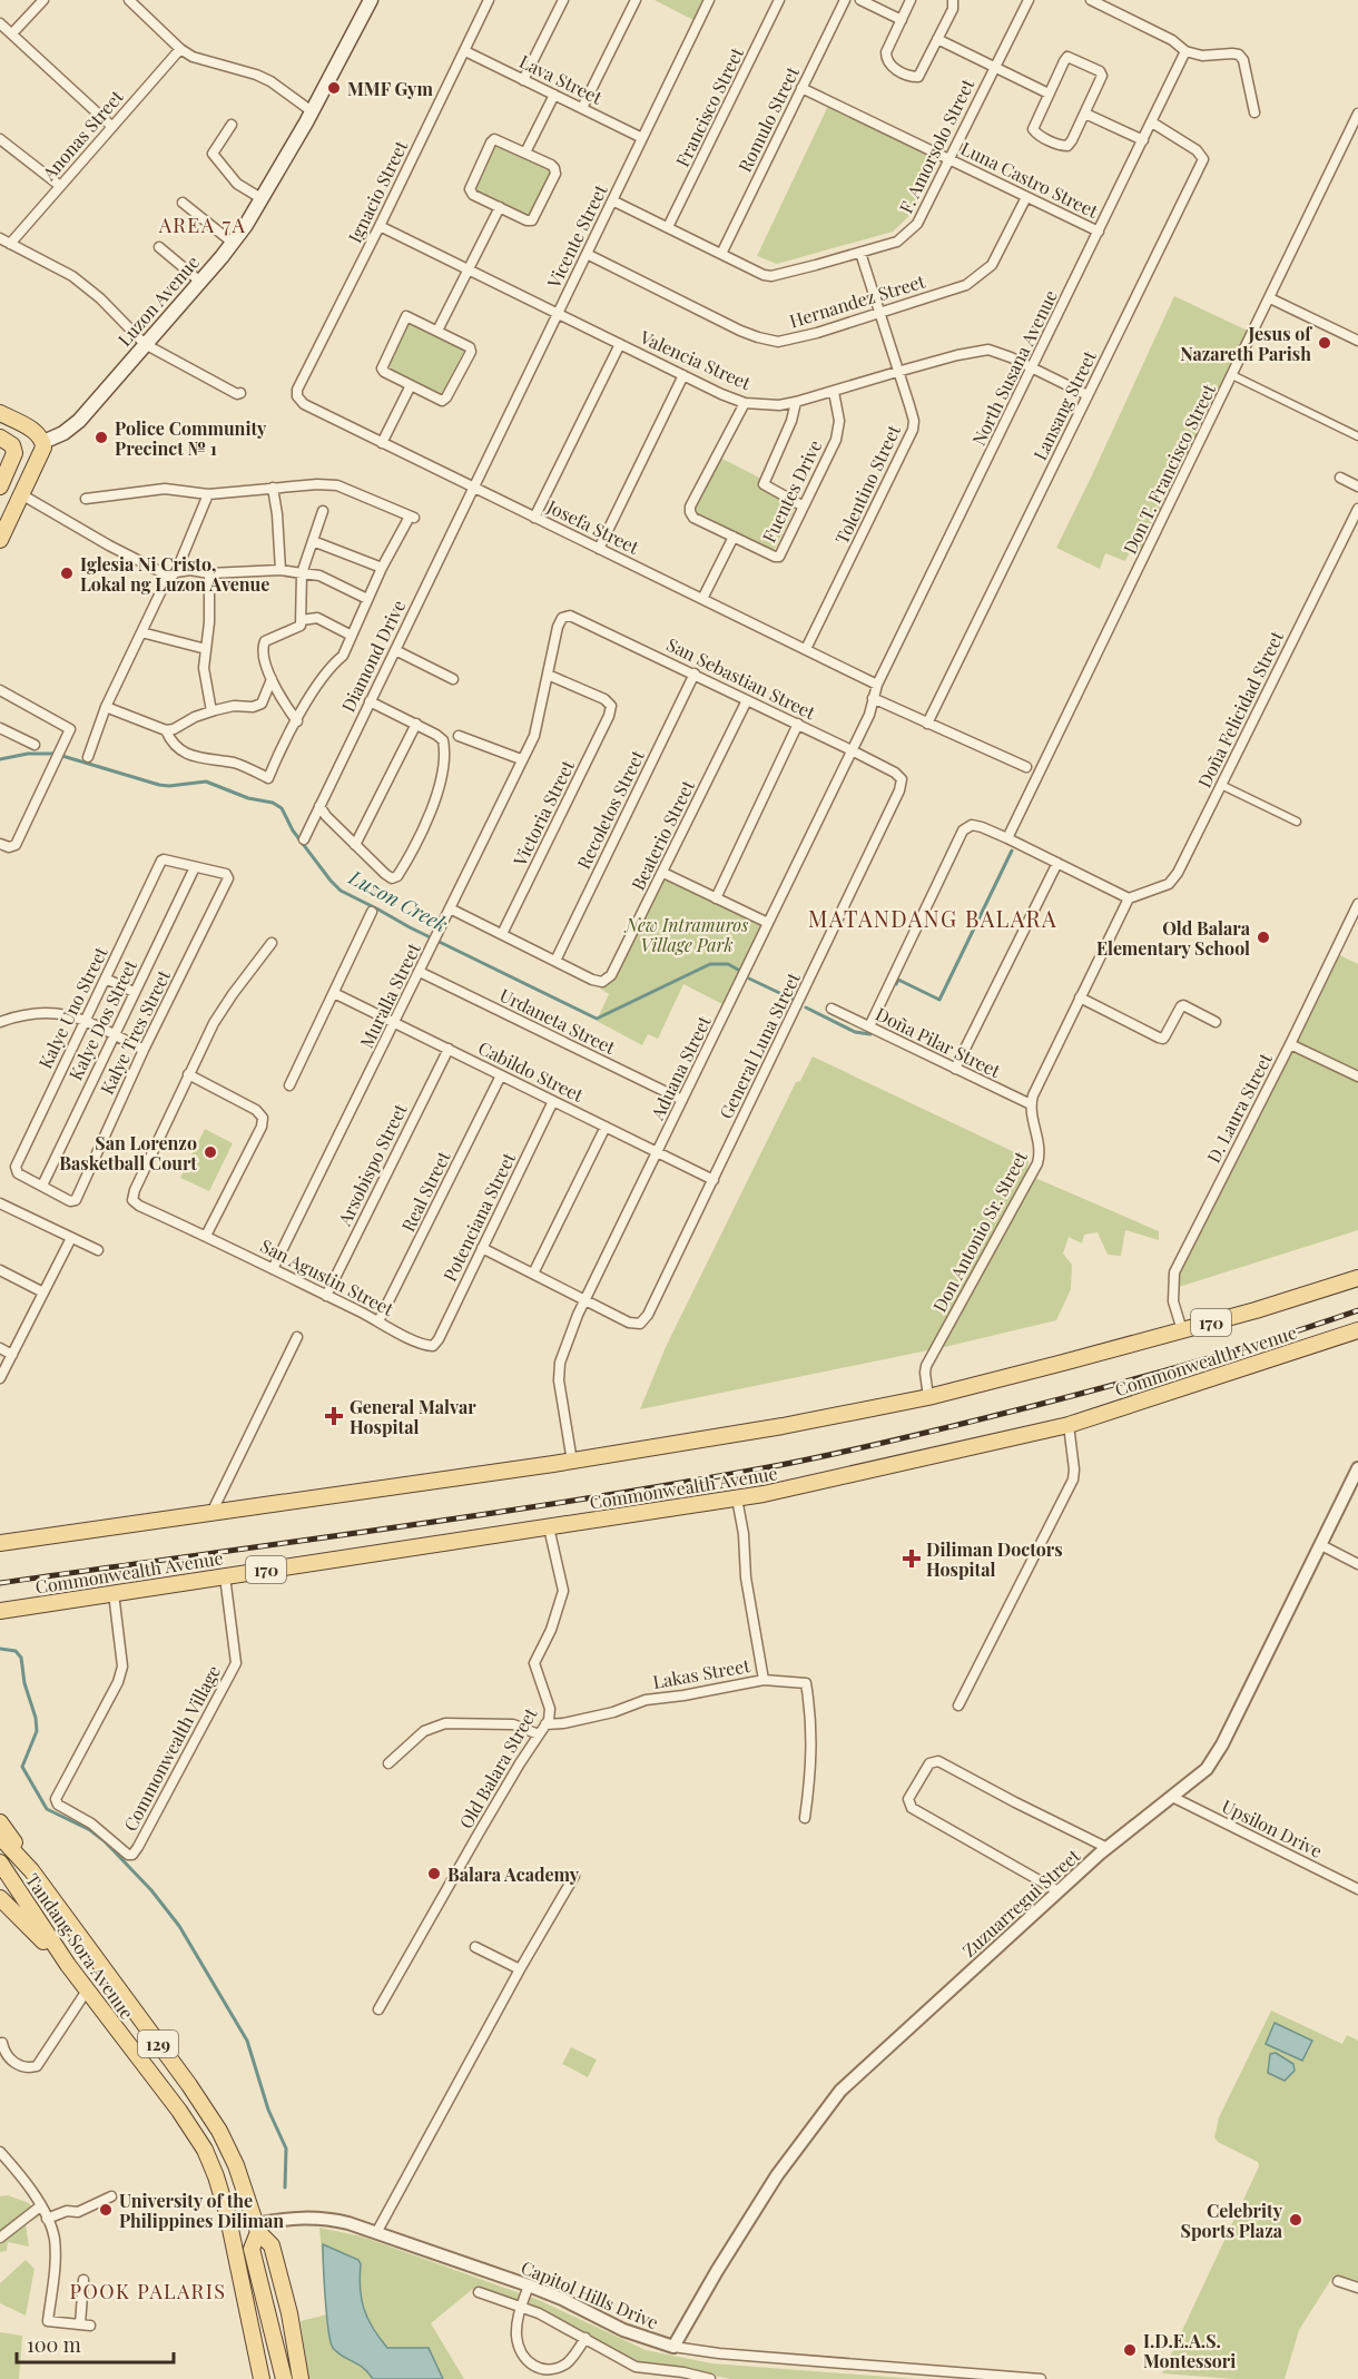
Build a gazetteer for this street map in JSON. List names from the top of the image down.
{
  "streets": {
    "main road": [
      "Luzon Avenue",
      "170",
      "Commonwealth Avenue",
      "Tandang Sora Avenue",
      "129"
    ],
    "street": [
      "Lava Street",
      "Francisco Street",
      "Romulo Street",
      "Anonas Street",
      "F. Amorsolo Street",
      "Luna Castro Street",
      "Ignacio Street",
      "Vicente Street",
      "Hernandez Street",
      "Valencia Street",
      "North Susana Avenue",
      "Lansang Street",
      "Don T. Francisco Street",
      "Tolentino Street",
      "Fuentes Drive",
      "Josefa Street",
      "Diamond Drive",
      "San Sebastian Street",
      "Doña Felicidad Street",
      "Recoletos Street",
      "Victoria Street",
      "Beaterio Street",
      "Muralla Street",
      "Kalye Uno Street",
      "Kalye Dos Street",
      "Urdaneta Street",
      "Kalye Tres Street",
      "Doña Pilar Street",
      "General Luna Street",
      "Aduana Street",
      "Cabildo Street",
      "D. Laura Street",
      "Arsobispo Street",
      "Real Street",
      "Potenciana Street",
      "Don Antonio Sr. Street",
      "San Agustin Street",
      "Lakas Street",
      "Commonwealth Village",
      "Old Balara Street",
      "Upsilon Drive",
      "Zuzuarregui Street",
      "Capitol Hills Drive"
    ]
  },
  "crossings": [
    ["Lava Street", "Ignacio Street"],
    ["Lava Street", "Vicente Street"],
    ["Francisco Street", "F. Amorsolo Street"],
    ["Romulo Street", "F. Amorsolo Street"],
    ["Romulo Street", "Luna Castro Street"],
    ["F. Amorsolo Street", "Luna Castro Street"],
    ["F. Amorsolo Street", "Vicente Street"],
    ["F. Amorsolo Street", "Tolentino Street"],
    ["Luna Castro Street", "Hernandez Street"],
    ["Luna Castro Street", "North Susana Avenue"],
    ["Ignacio Street", "Valencia Street"],
    ["Ignacio Street", "Josefa Street"],
    ["Vicente Street", "Hernandez Street"],
    ["Vicente Street", "Valencia Street"],
    ["Vicente Street", "Josefa Street"],
    ["Vicente Street", "Diamond Drive"],
    ["Hernandez Street", "Tolentino Street"],
    ["Valencia Street", "North Susana Avenue"],
    ["Valencia Street", "Lansang Street"],
    ["Valencia Street", "Tolentino Street"],
    ["Valencia Street", "Fuentes Drive"],
    ["North Susana Avenue", "Lansang Street"],
    ["North Susana Avenue", "Josefa Street"],
    ["North Susana Avenue", "Aduana Street"],
    ["Tolentino Street", "Josefa Street"],
    ["Fuentes Drive", "Josefa Street"],
    ["Josefa Street", "Diamond Drive"],
    ["San Sebastian Street", "Recoletos Street"],
    ["San Sebastian Street", "Beaterio Street"],
    ["San Sebastian Street", "Muralla Street"],
    ["San Sebastian Street", "General Luna Street"],
    ["San Sebastian Street", "Aduana Street"],
    ["Recoletos Street", "Beaterio Street"],
    ["Victoria Street", "Muralla Street"],
    ["Muralla Street", "Urdaneta Street"],
    ["Muralla Street", "Cabildo Street"],
    ["Muralla Street", "San Agustin Street"],
    ["Kalye Uno Street", "Kalye Dos Street"],
    ["Kalye Uno Street", "Kalye Tres Street"],
    ["Kalye Dos Street", "Kalye Tres Street"],
    ["Urdaneta Street", "Aduana Street"],
    ["Doña Pilar Street", "Don Antonio Sr. Street"],
    ["General Luna Street", "Aduana Street"],
    ["General Luna Street", "Cabildo Street"],
    ["Aduana Street", "Cabildo Street"],
    ["Aduana Street", "Commonwealth Avenue"],
    ["Cabildo Street", "Arsobispo Street"],
    ["Cabildo Street", "Real Street"],
    ["Cabildo Street", "Potenciana Street"],
    ["D. Laura Street", "Commonwealth Avenue"],
    ["Arsobispo Street", "San Agustin Street"],
    ["Real Street", "San Agustin Street"],
    ["Potenciana Street", "San Agustin Street"],
    ["Don Antonio Sr. Street", "Commonwealth Avenue"],
    ["Commonwealth Avenue", "Lakas Street"],
    ["Commonwealth Avenue", "Commonwealth Village"],
    ["Commonwealth Avenue", "Old Balara Street"],
    ["Lakas Street", "Old Balara Street"],
    ["Upsilon Drive", "Zuzuarregui Street"],
    ["Zuzuarregui Street", "Capitol Hills Drive"],
    ["Tandang Sora Avenue", "Capitol Hills Drive"]
  ],
  "districts": ["AREA 7A", "MATANDANG BALARA", "POOK PALARIS"],
  "water": ["Luzon Creek"],
  "parks": ["New Intramuros Village Park"],
  "places": {
    "other": [
      "MMF Gym",
      "Jesus of Nazareth Parish",
      "Police Community Precinct № 1",
      "Iglesia Ni Cristo, Lokal ng Luzon Avenue",
      "Old Balara Elementary School",
      "San Lorenzo Basketball Court",
      "Balara Academy",
      "University of the Philippines Diliman",
      "Celebrity Sports Plaza",
      "I.D.E.A.S. Montessori"
    ],
    "health": ["General Malvar Hospital", "Diliman Doctors Hospital"]
  },
  "scale_bar": "100 m"
}
